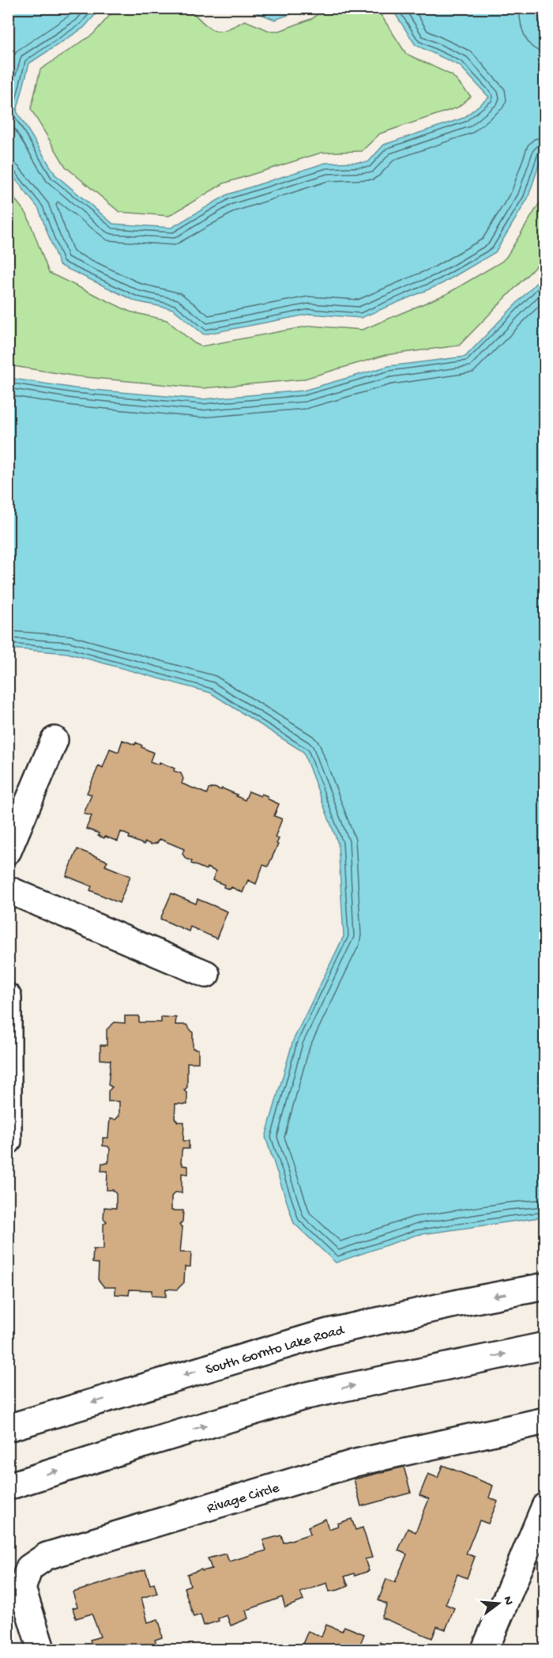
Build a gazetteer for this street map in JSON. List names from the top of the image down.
{
  "streets": {
    "street": ["South Gornto Lake Road", "Rivage Circle"]
  },
  "north": "right"
}
